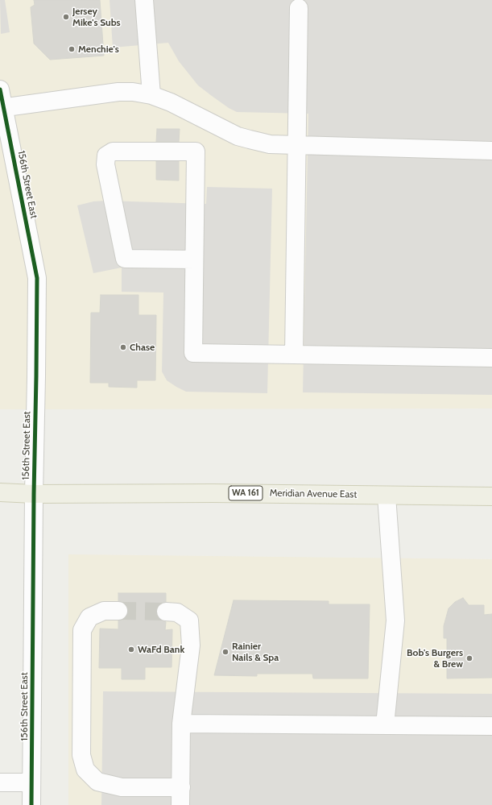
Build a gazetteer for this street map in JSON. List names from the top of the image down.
{
  "streets": {
    "main road": ["WA 161", "Meridian Avenue East"],
    "street": ["156th Street East"]
  },
  "crossings": [
    ["156th Street East", "Meridian Avenue East"]
  ],
  "places": [
    "Jersey Mike's Subs",
    "Menchie's",
    "Chase",
    "WaFd Bank",
    "Rainier Nails & Spa",
    "Bob's Burgers & Brew"
  ]
}
